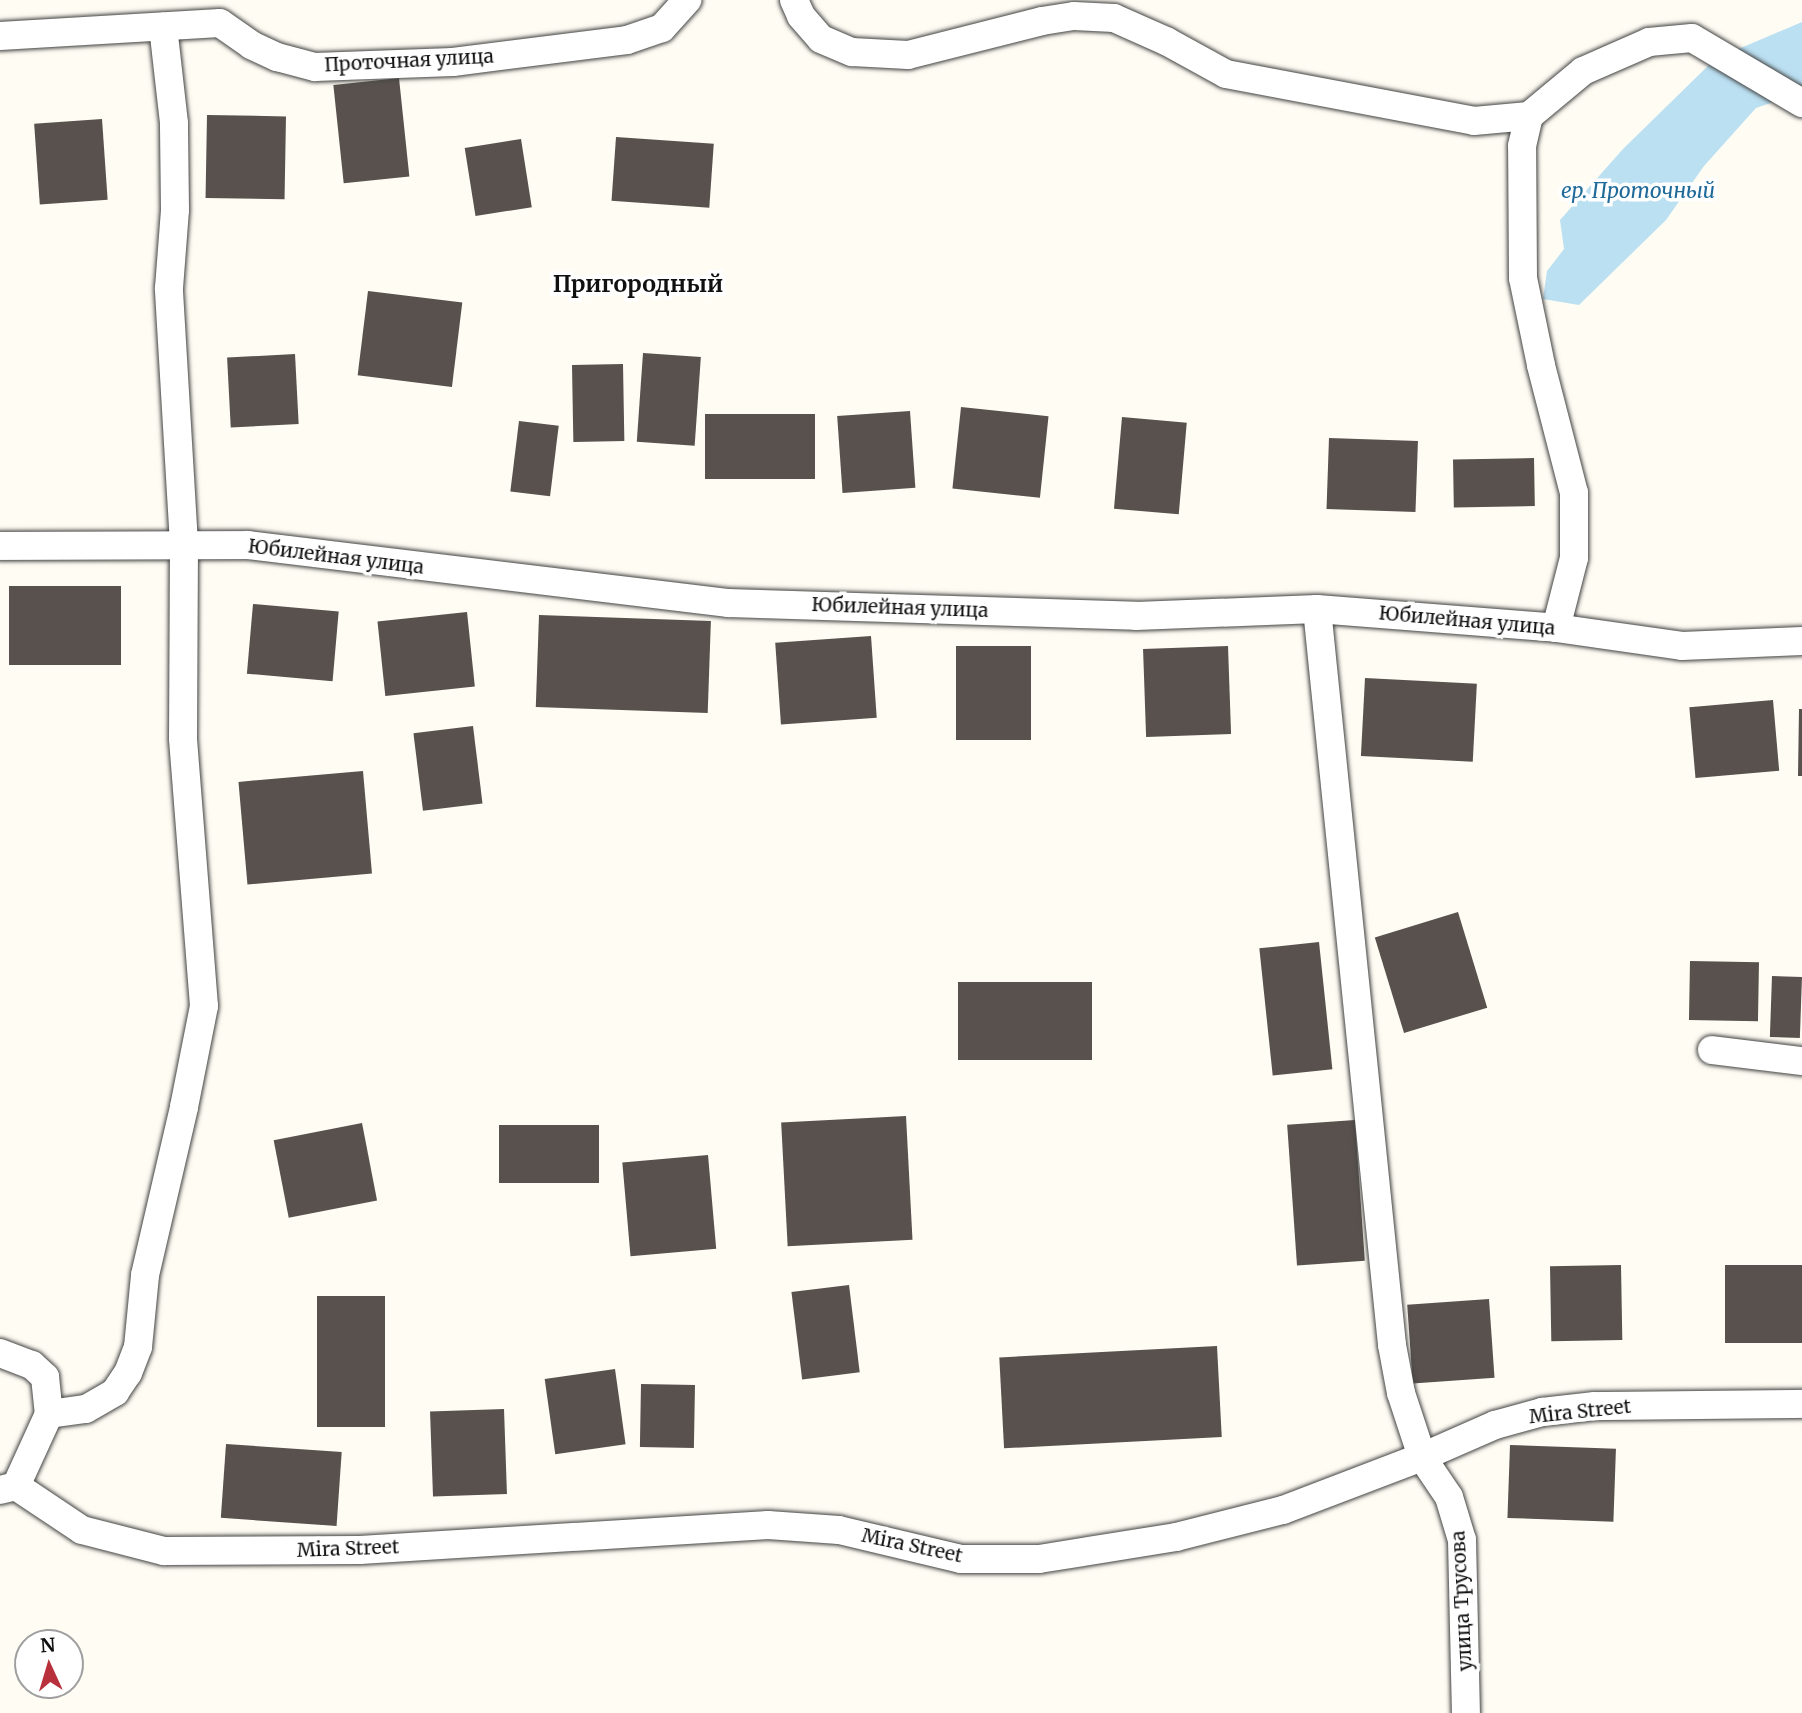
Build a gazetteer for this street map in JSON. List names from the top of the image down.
{
  "streets": {
    "street": [
      "Проточная улица",
      "Юбилейная улица",
      "Mira Street",
      "улица Трусова"
    ]
  },
  "crossings": [
    ["Юбилейная улица", "улица Трусова"],
    ["Mira Street", "улица Трусова"]
  ],
  "districts": ["Пригородный"],
  "water": ["ер. Проточный"],
  "north": "top"
}
